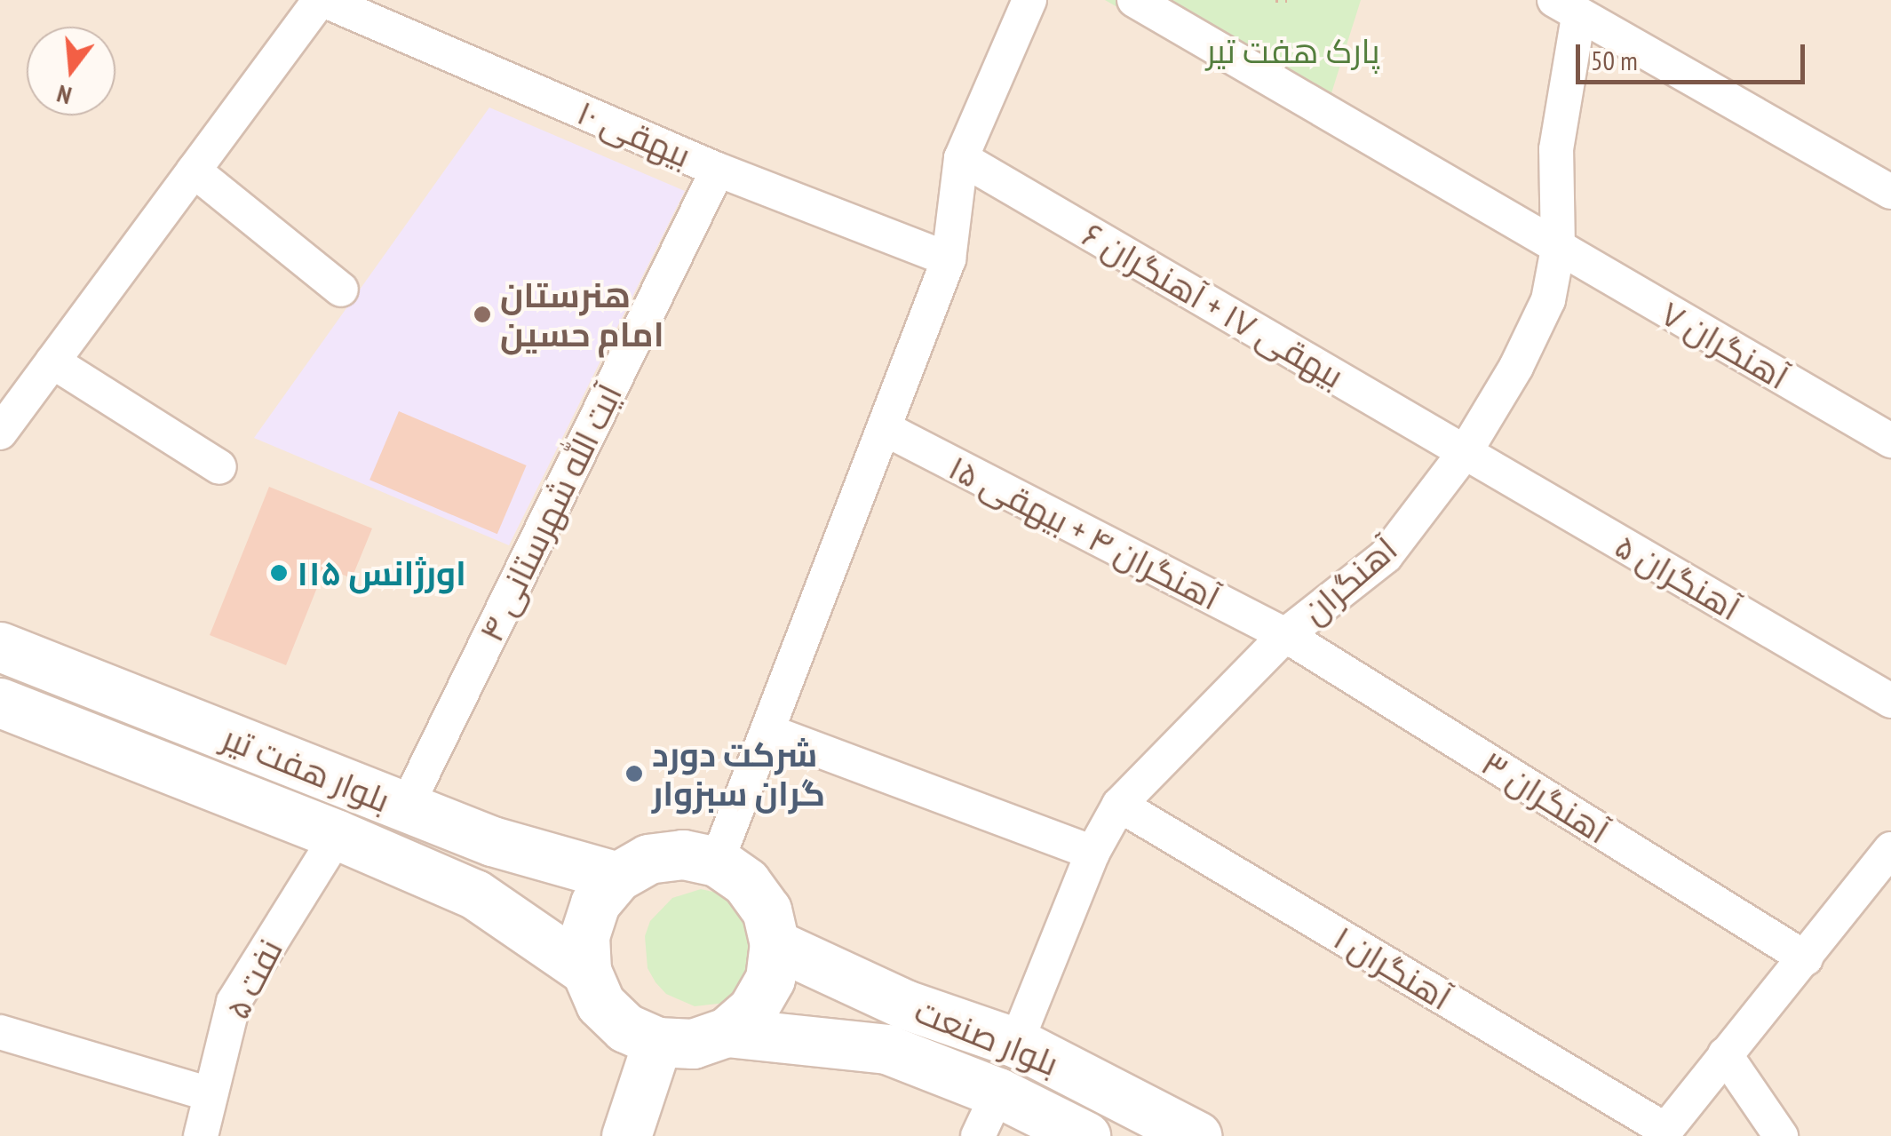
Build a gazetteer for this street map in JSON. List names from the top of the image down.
{
  "streets": {
    "main road": ["بلوار هفت تیر", "بلوار صنعت"],
    "street": [
      "بیهقی ۱۰",
      "بیهقی ۱۷ + آهنگران ۶",
      "آهنگران ۷",
      "آیت الله شهرستانی ۴",
      "آهنگران ۴ + بیهقی ۱۵",
      "آهنگران ۵",
      "آهنگران",
      "آهنگران ۳",
      "آهنگران ۱",
      "نفت ۵"
    ]
  },
  "crossings": [
    ["بیهقی ۱۰", "آیت الله شهرستانی ۴"],
    ["بیهقی ۱۷ + آهنگران ۶", "آهنگران ۵"],
    ["بیهقی ۱۷ + آهنگران ۶", "آهنگران"],
    ["آهنگران ۷", "آهنگران"],
    ["آیت الله شهرستانی ۴", "بلوار هفت تیر"],
    ["آهنگران ۴ + بیهقی ۱۵", "آهنگران"],
    ["آهنگران ۴ + بیهقی ۱۵", "آهنگران ۳"],
    ["آهنگران ۵", "آهنگران"],
    ["آهنگران", "آهنگران ۳"],
    ["آهنگران", "آهنگران ۱"],
    ["آهنگران", "بلوار صنعت"],
    ["بلوار هفت تیر", "نفت ۵"],
    ["بلوار هفت تیر", "بلوار صنعت"]
  ],
  "parks": ["پارک هفت تیر"],
  "places": ["هنرستان امام حسین", "اورژانس ۱۱۵", "شرکت دورد گران سبزوار"],
  "scale_bar": "50 m",
  "north": "bottom"
}
